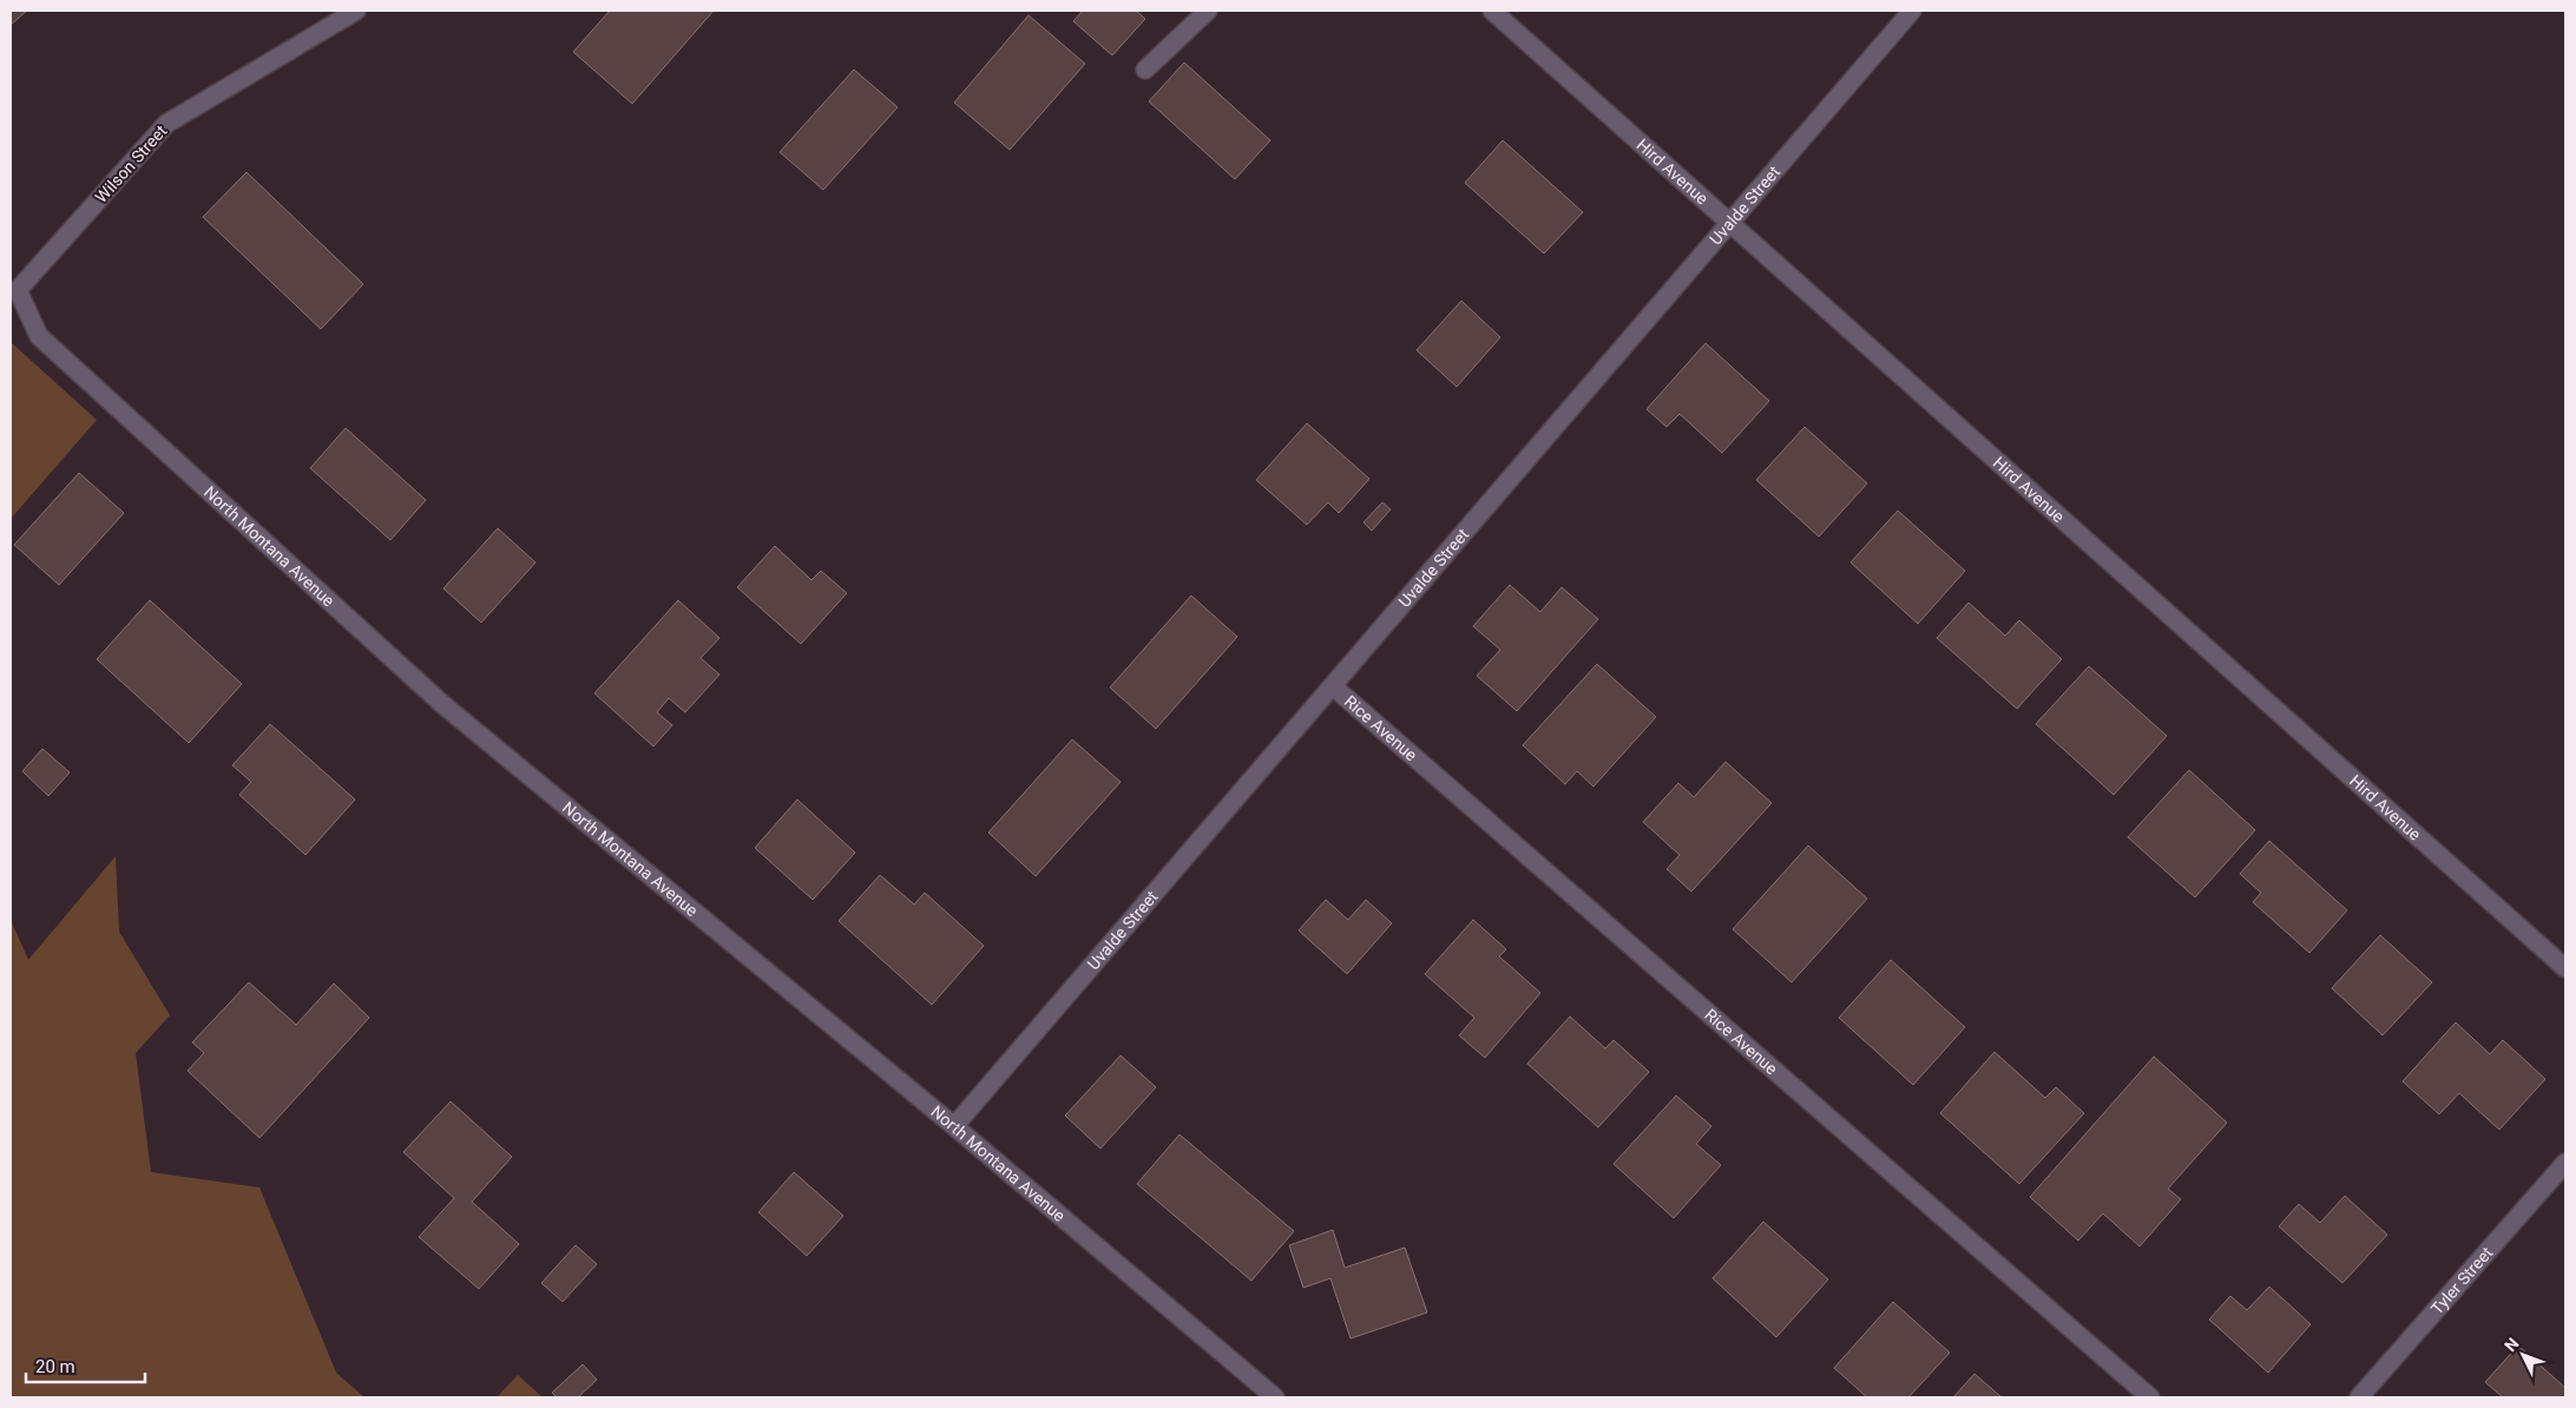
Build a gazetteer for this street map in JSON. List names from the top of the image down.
{
  "streets": {
    "street": [
      "Wilson Street",
      "Hird Avenue",
      "Uvalde Street",
      "North Montana Avenue",
      "Rice Avenue",
      "Tyler Street"
    ]
  },
  "crossings": [
    ["Wilson Street", "North Montana Avenue"],
    ["Hird Avenue", "Uvalde Street"],
    ["Uvalde Street", "North Montana Avenue"],
    ["Uvalde Street", "Rice Avenue"]
  ],
  "scale_bar": "20 m",
  "north": "top left"
}
